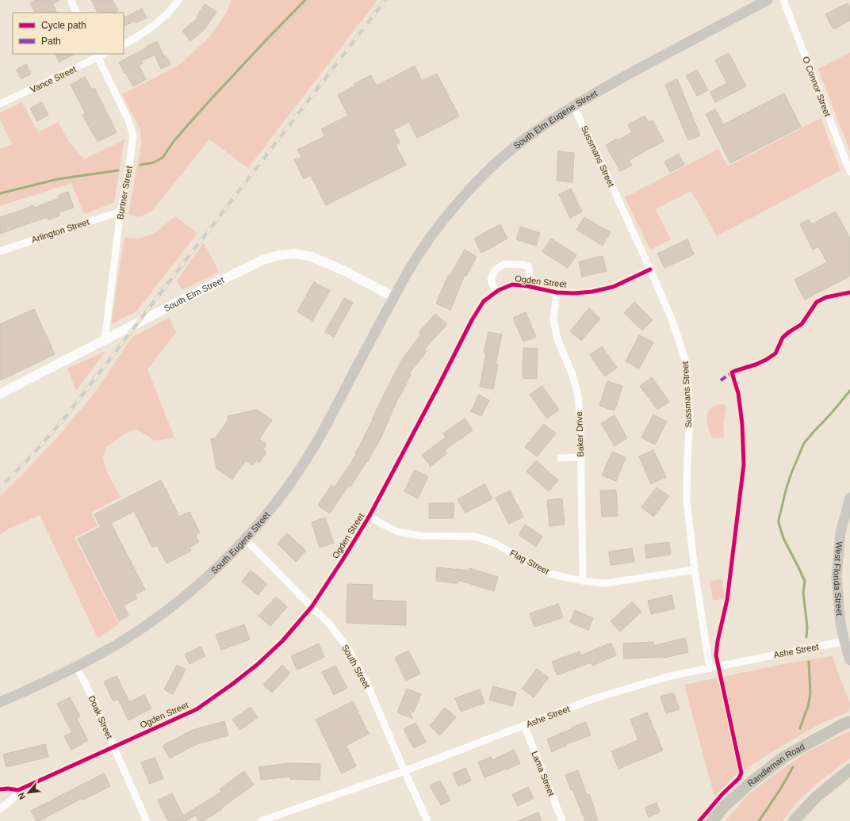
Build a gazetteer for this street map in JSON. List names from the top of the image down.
{
  "streets": {
    "main road": [
      "South Elm Eugene Street",
      "South Eugene Street",
      "West Florida Street",
      "Randleman Road"
    ],
    "street": [
      "Vance Street",
      "O Connor Street",
      "Sussmans Street",
      "Burtner Street",
      "Arlington Street",
      "Ogden Street",
      "South Elm Street",
      "Baker Drive",
      "Flag Street",
      "Ashe Street",
      "South Street",
      "Doak Street",
      "Lama Street"
    ]
  },
  "crossings": [
    ["Vance Street", "Burtner Street"],
    ["South Elm Eugene Street", "Sussmans Street"],
    ["South Elm Eugene Street", "South Elm Street"],
    ["South Elm Eugene Street", "South Eugene Street"],
    ["Sussmans Street", "Ogden Street"],
    ["Sussmans Street", "Flag Street"],
    ["Sussmans Street", "Ashe Street"],
    ["Burtner Street", "Arlington Street"],
    ["Burtner Street", "South Elm Street"],
    ["Ogden Street", "Baker Drive"],
    ["Ogden Street", "Flag Street"],
    ["Ogden Street", "South Street"],
    ["Ogden Street", "Doak Street"],
    ["South Elm Street", "South Eugene Street"],
    ["Baker Drive", "Flag Street"],
    ["South Eugene Street", "South Street"],
    ["South Eugene Street", "Doak Street"],
    ["West Florida Street", "Ashe Street"],
    ["Ashe Street", "South Street"],
    ["Ashe Street", "Lama Street"]
  ],
  "legend": ["Cycle path", "Path"],
  "north": "bottom left"
}
